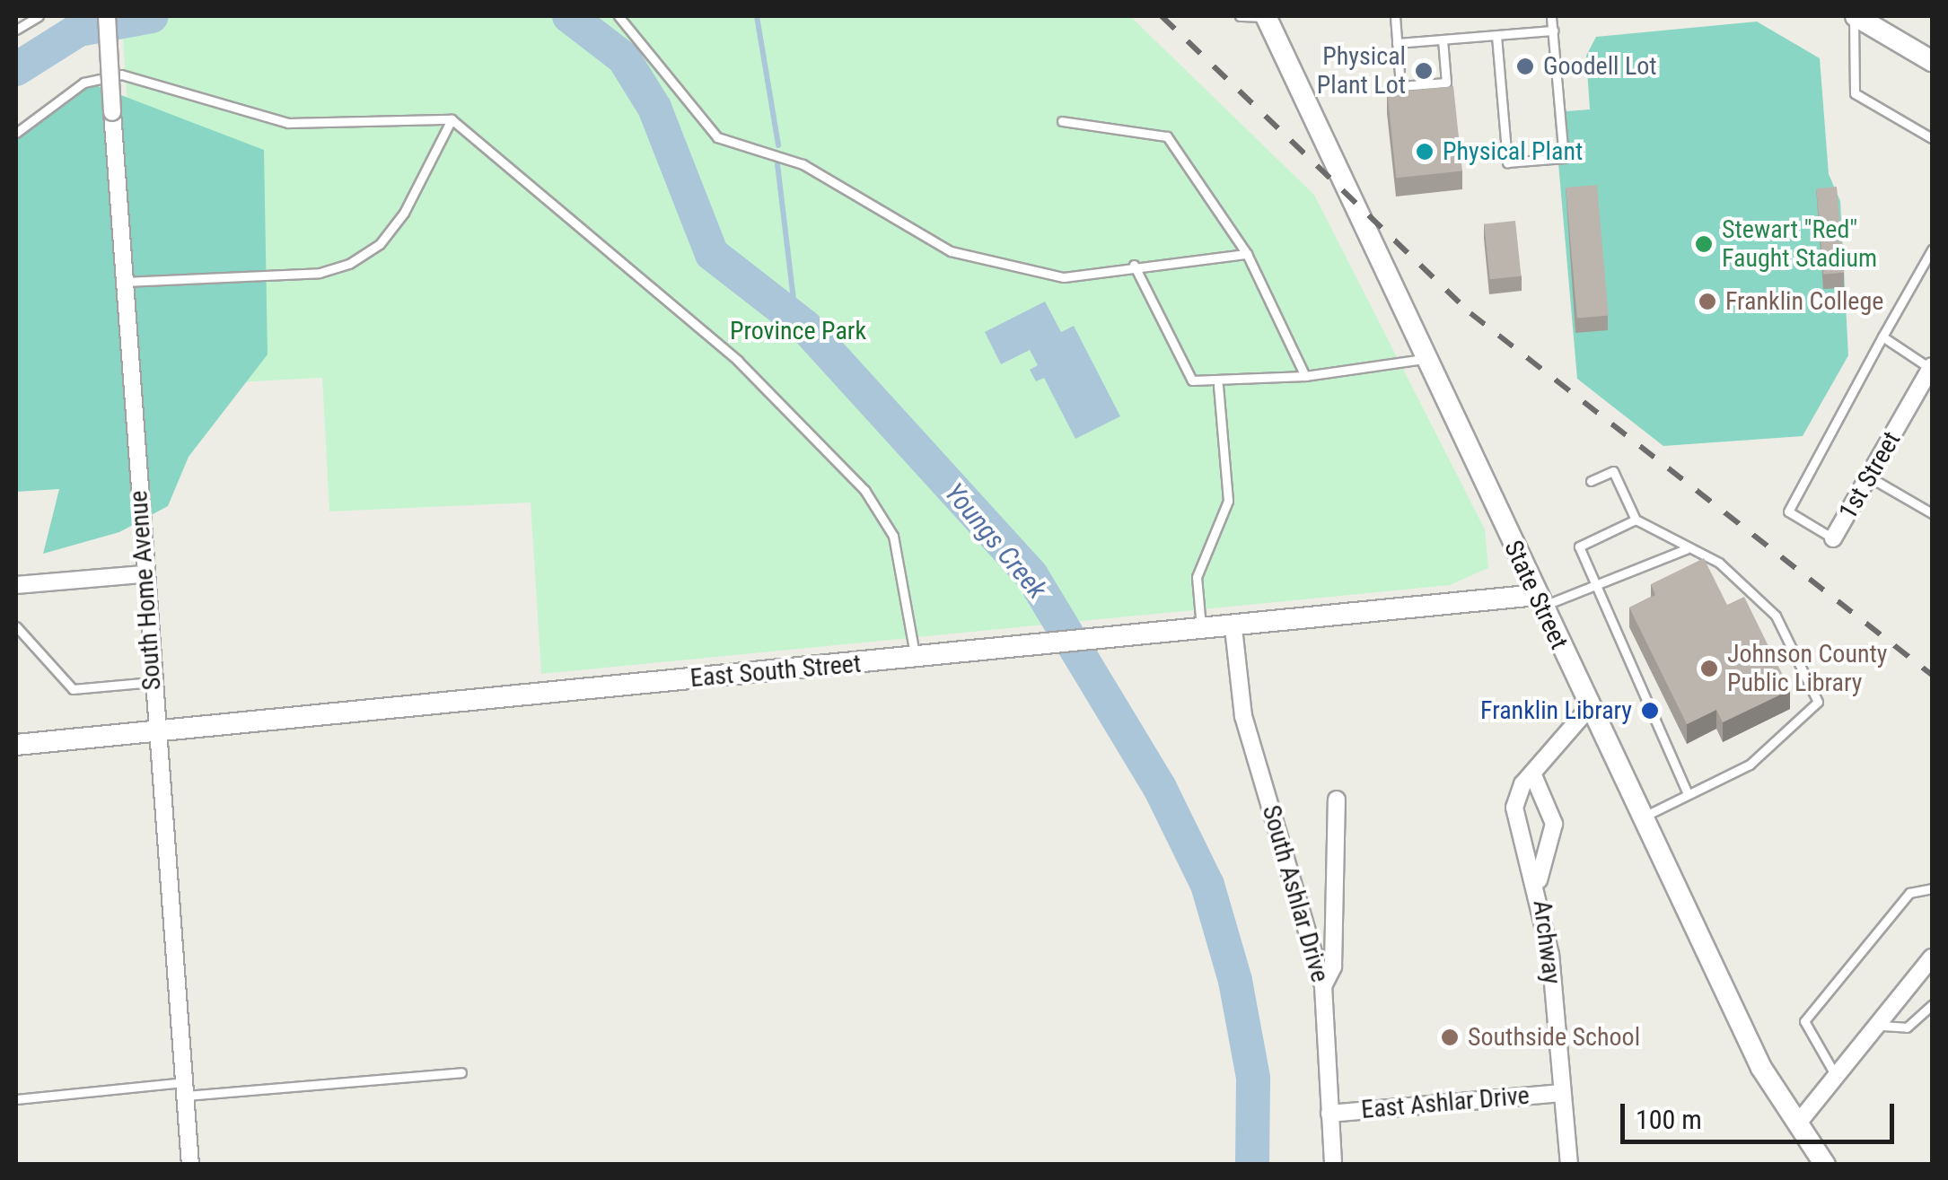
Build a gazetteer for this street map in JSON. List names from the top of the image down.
{
  "streets": {
    "street": [
      "1st Street",
      "South Home Avenue",
      "State Street",
      "East South Street",
      "South Ashlar Drive",
      "Archway",
      "East Ashlar Drive"
    ]
  },
  "crossings": [
    ["South Home Avenue", "East South Street"],
    ["State Street", "East South Street"],
    ["State Street", "Archway"],
    ["East South Street", "South Ashlar Drive"],
    ["South Ashlar Drive", "East Ashlar Drive"],
    ["Archway", "East Ashlar Drive"]
  ],
  "water": ["Youngs Creek"],
  "parks": ["Province Park"],
  "places": [
    "Goodell Lot",
    "Physical Plant Lot",
    "Physical Plant",
    "Stewart \"Red\" Faught Stadium",
    "Franklin College",
    "Johnson County Public Library",
    "Franklin Library",
    "Southside School"
  ],
  "scale_bar": "100 m"
}
